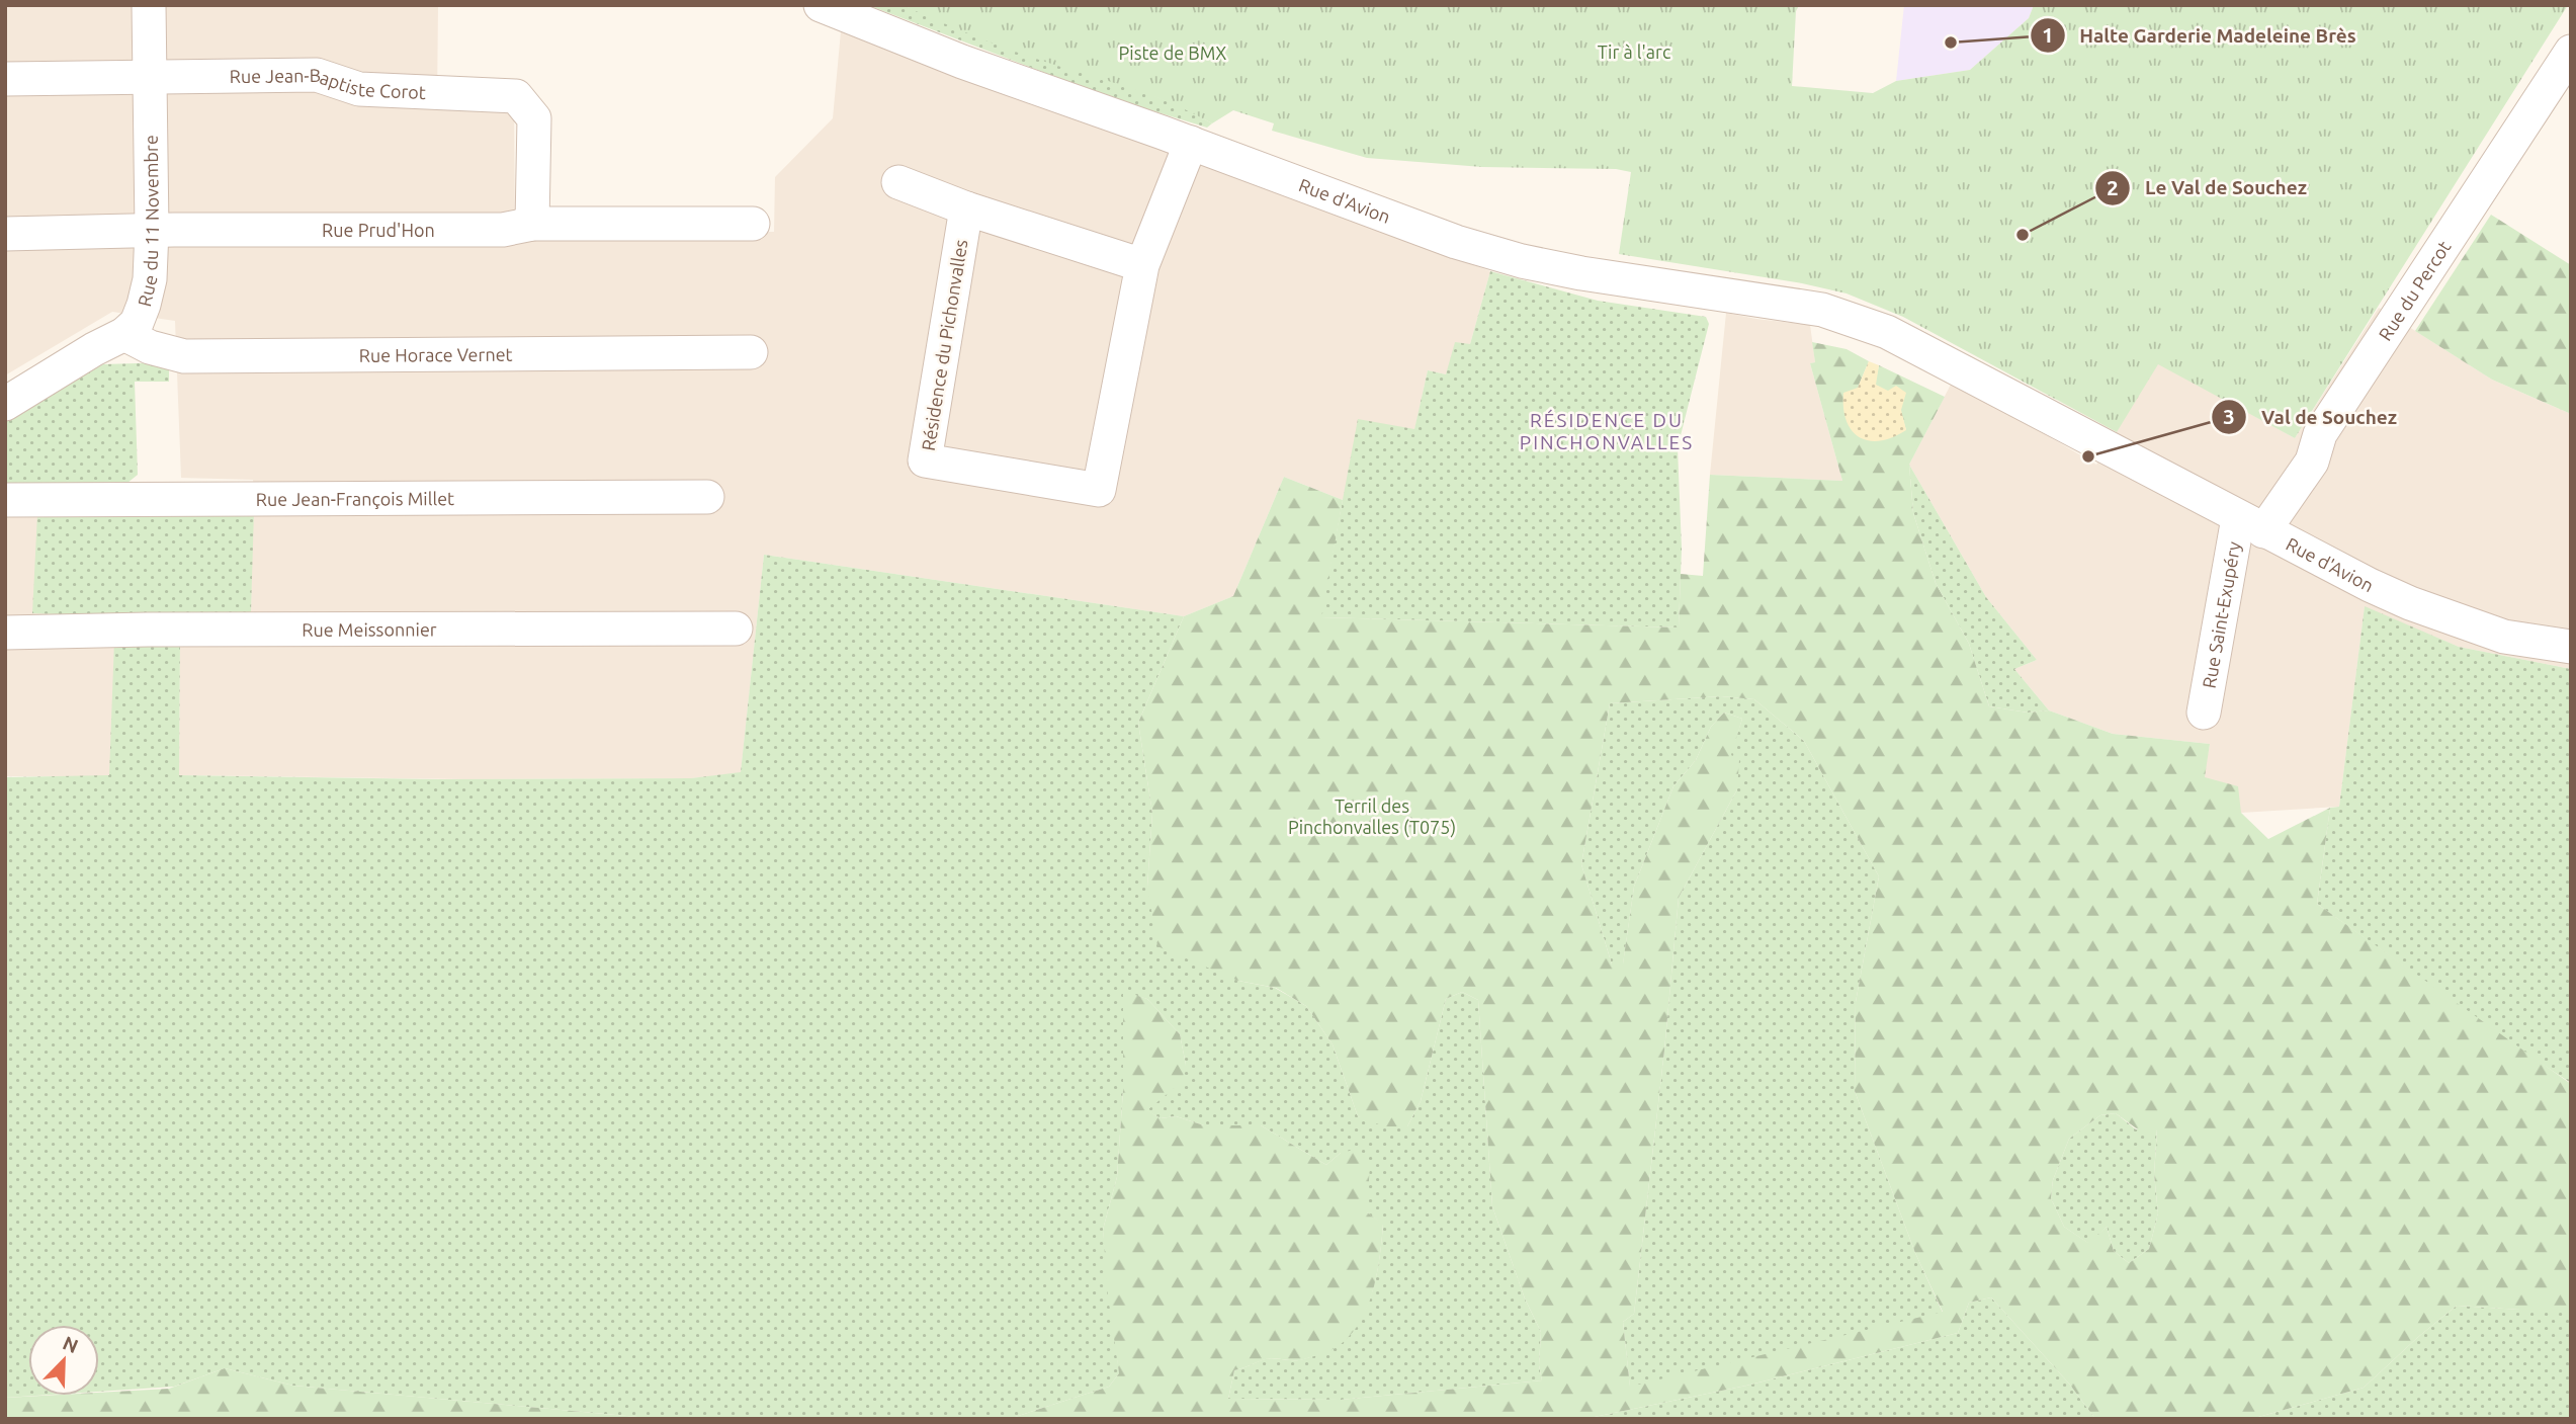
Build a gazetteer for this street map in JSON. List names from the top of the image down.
{
  "streets": {
    "street": [
      "Rue Jean-Baptiste Corot",
      "Rue d'Avion",
      "Rue du 11 Novembre",
      "Rue Prud'Hon",
      "Rue du Percot",
      "Résidence du Pichonvalles",
      "Rue Horace Vernet",
      "Rue Jean-François Millet",
      "Rue Saint-Exupéry",
      "Rue Meissonnier"
    ]
  },
  "crossings": [
    ["Rue Jean-Baptiste Corot", "Rue du 11 Novembre"],
    ["Rue Jean-Baptiste Corot", "Rue Prud'Hon"],
    ["Rue d'Avion", "Rue du Percot"],
    ["Rue d'Avion", "Résidence du Pichonvalles"],
    ["Rue d'Avion", "Rue Saint-Exupéry"],
    ["Rue du 11 Novembre", "Rue Prud'Hon"],
    ["Rue du 11 Novembre", "Rue Horace Vernet"],
    ["Rue du Percot", "Rue Saint-Exupéry"]
  ],
  "districts": ["RÉSIDENCE DU PINCHONVALLES"],
  "parks": ["Tir à l'arc", "Piste de BMX", "Terril des Pinchonvalles (T075)"],
  "places": ["Halte Garderie Madeleine Brès", "Le Val de Souchez", "Val de Souchez"],
  "north": "top right"
}
